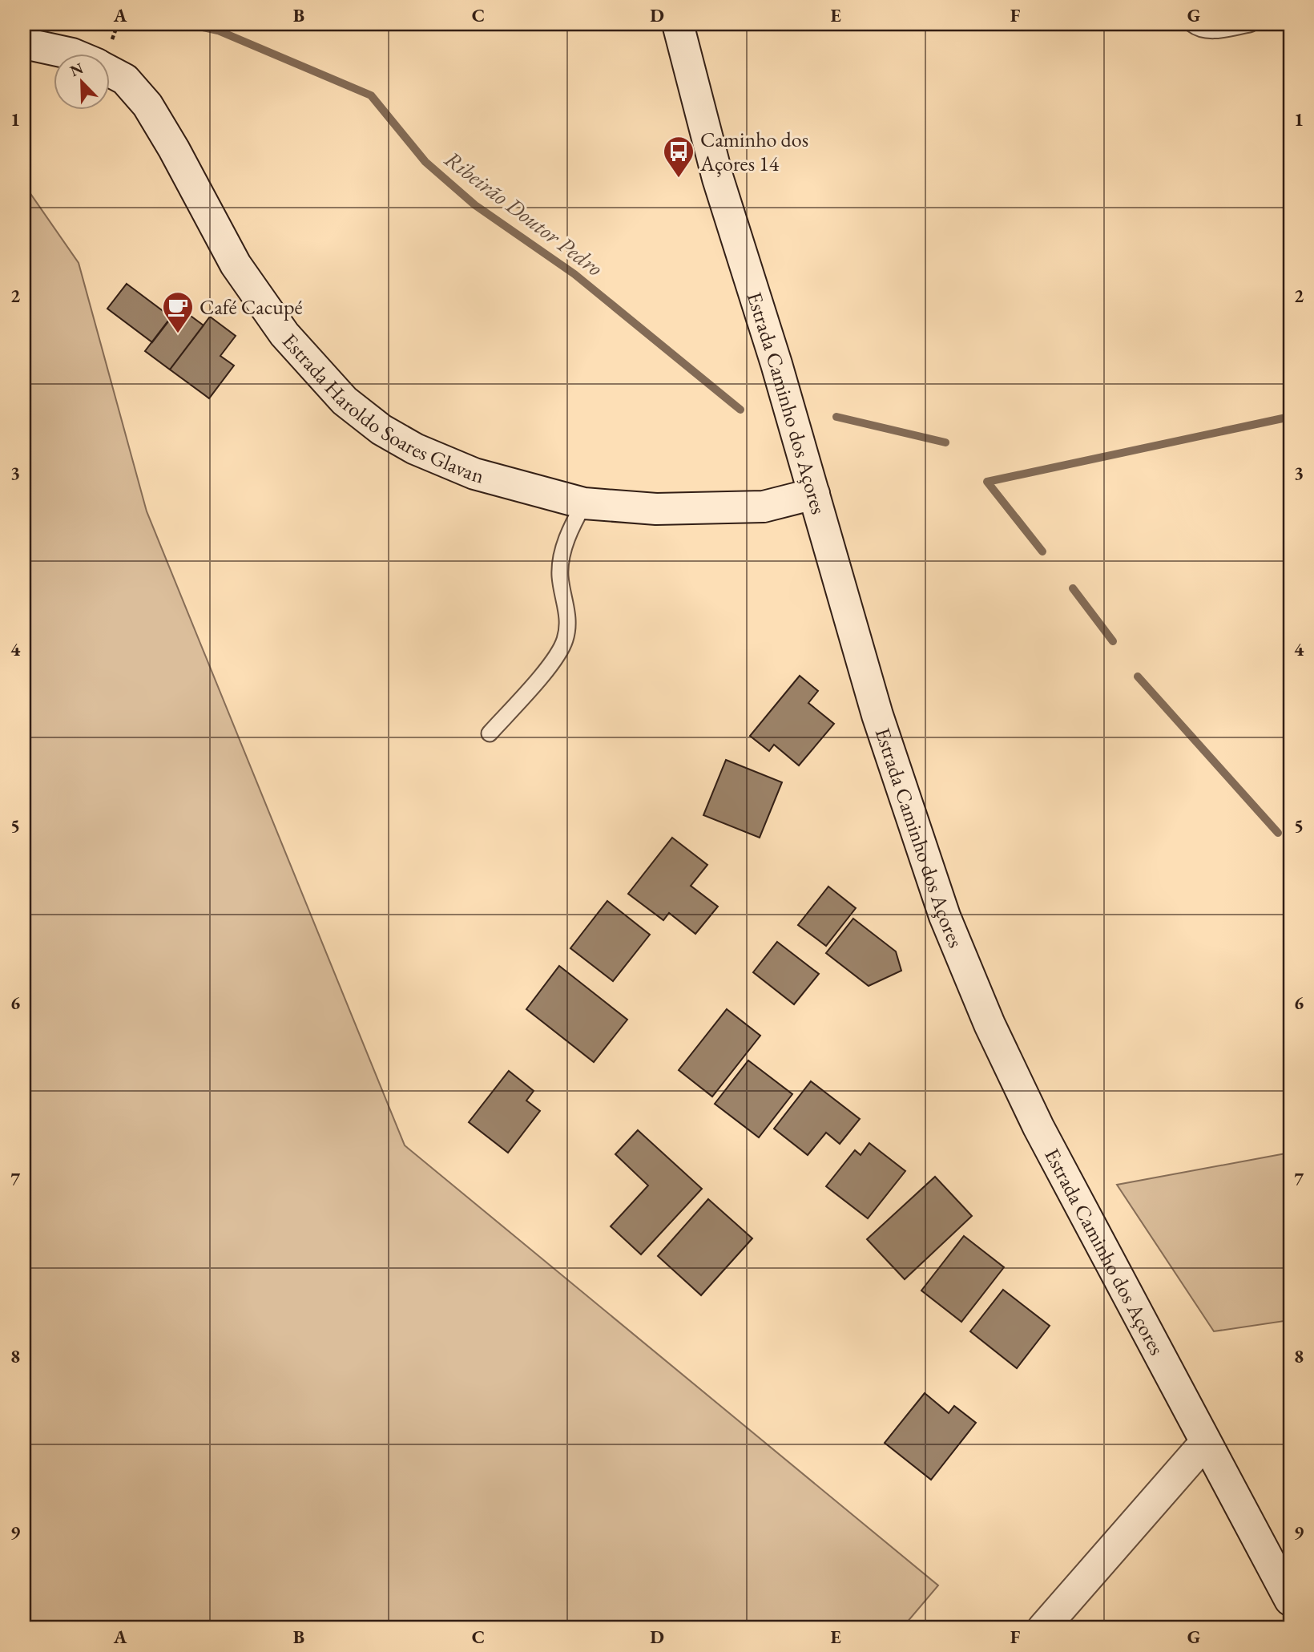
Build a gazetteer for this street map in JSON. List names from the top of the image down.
{
  "streets": {
    "main road": ["Estrada Caminho dos Açores", "Estrada Haroldo Soares Glavan"]
  },
  "crossings": [
    ["Estrada Caminho dos Açores", "Estrada Haroldo Soares Glavan"]
  ],
  "water": ["Ribeirão Doutor Pedro"],
  "places": {
    "bus stop": ["Caminho dos Açores 14"],
    "cafe": ["Café Cacupé"]
  },
  "north": "top left",
  "grid": {
    "columns": [
      "A",
      "B",
      "C",
      "D",
      "E",
      "F",
      "G"
    ],
    "rows": [
      "1",
      "2",
      "3",
      "4",
      "5",
      "6",
      "7",
      "8",
      "9"
    ]
  }
}
